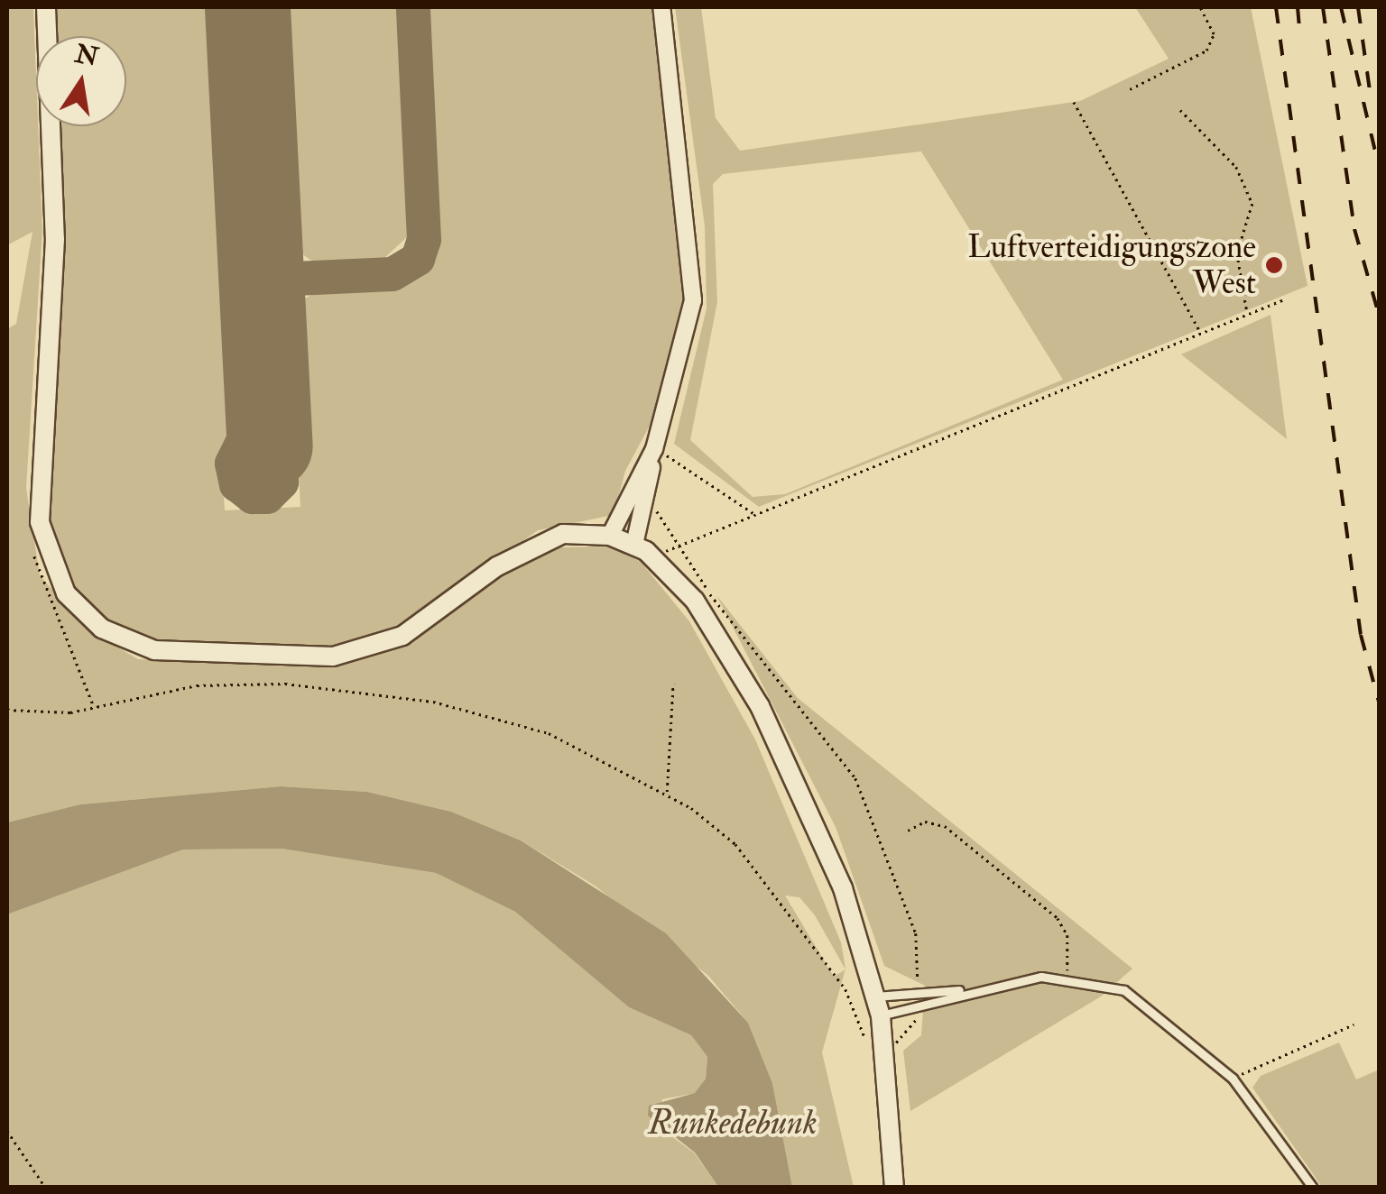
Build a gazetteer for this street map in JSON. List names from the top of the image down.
{
  "water": ["Runkedebunk"],
  "places": ["Luftverteidigungszone West"],
  "north": "top"
}
